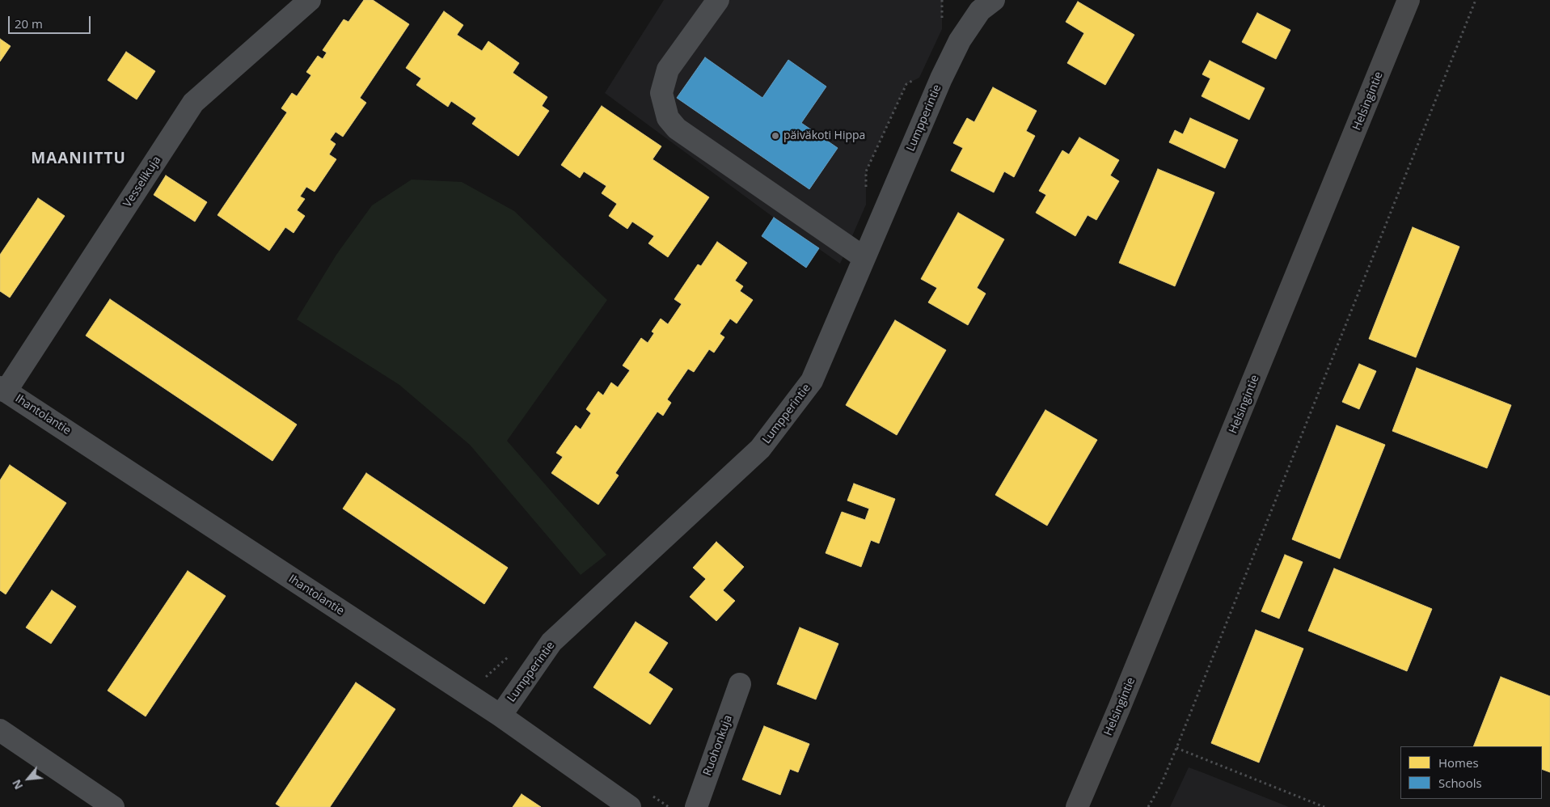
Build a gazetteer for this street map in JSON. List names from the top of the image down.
{
  "streets": {
    "main road": ["Helsingintie"],
    "street": [
      "Lumpperintie",
      "Vesselikuja",
      "Ihantolantie",
      "Ruohonkuja"
    ]
  },
  "crossings": [
    ["Lumpperintie", "Ihantolantie"],
    ["Vesselikuja", "Ihantolantie"]
  ],
  "districts": ["MAANIITTU"],
  "places": ["päiväkoti Hippa"],
  "legend": ["Homes", "Schools"],
  "scale_bar": "20 m",
  "north": "bottom left"
}
